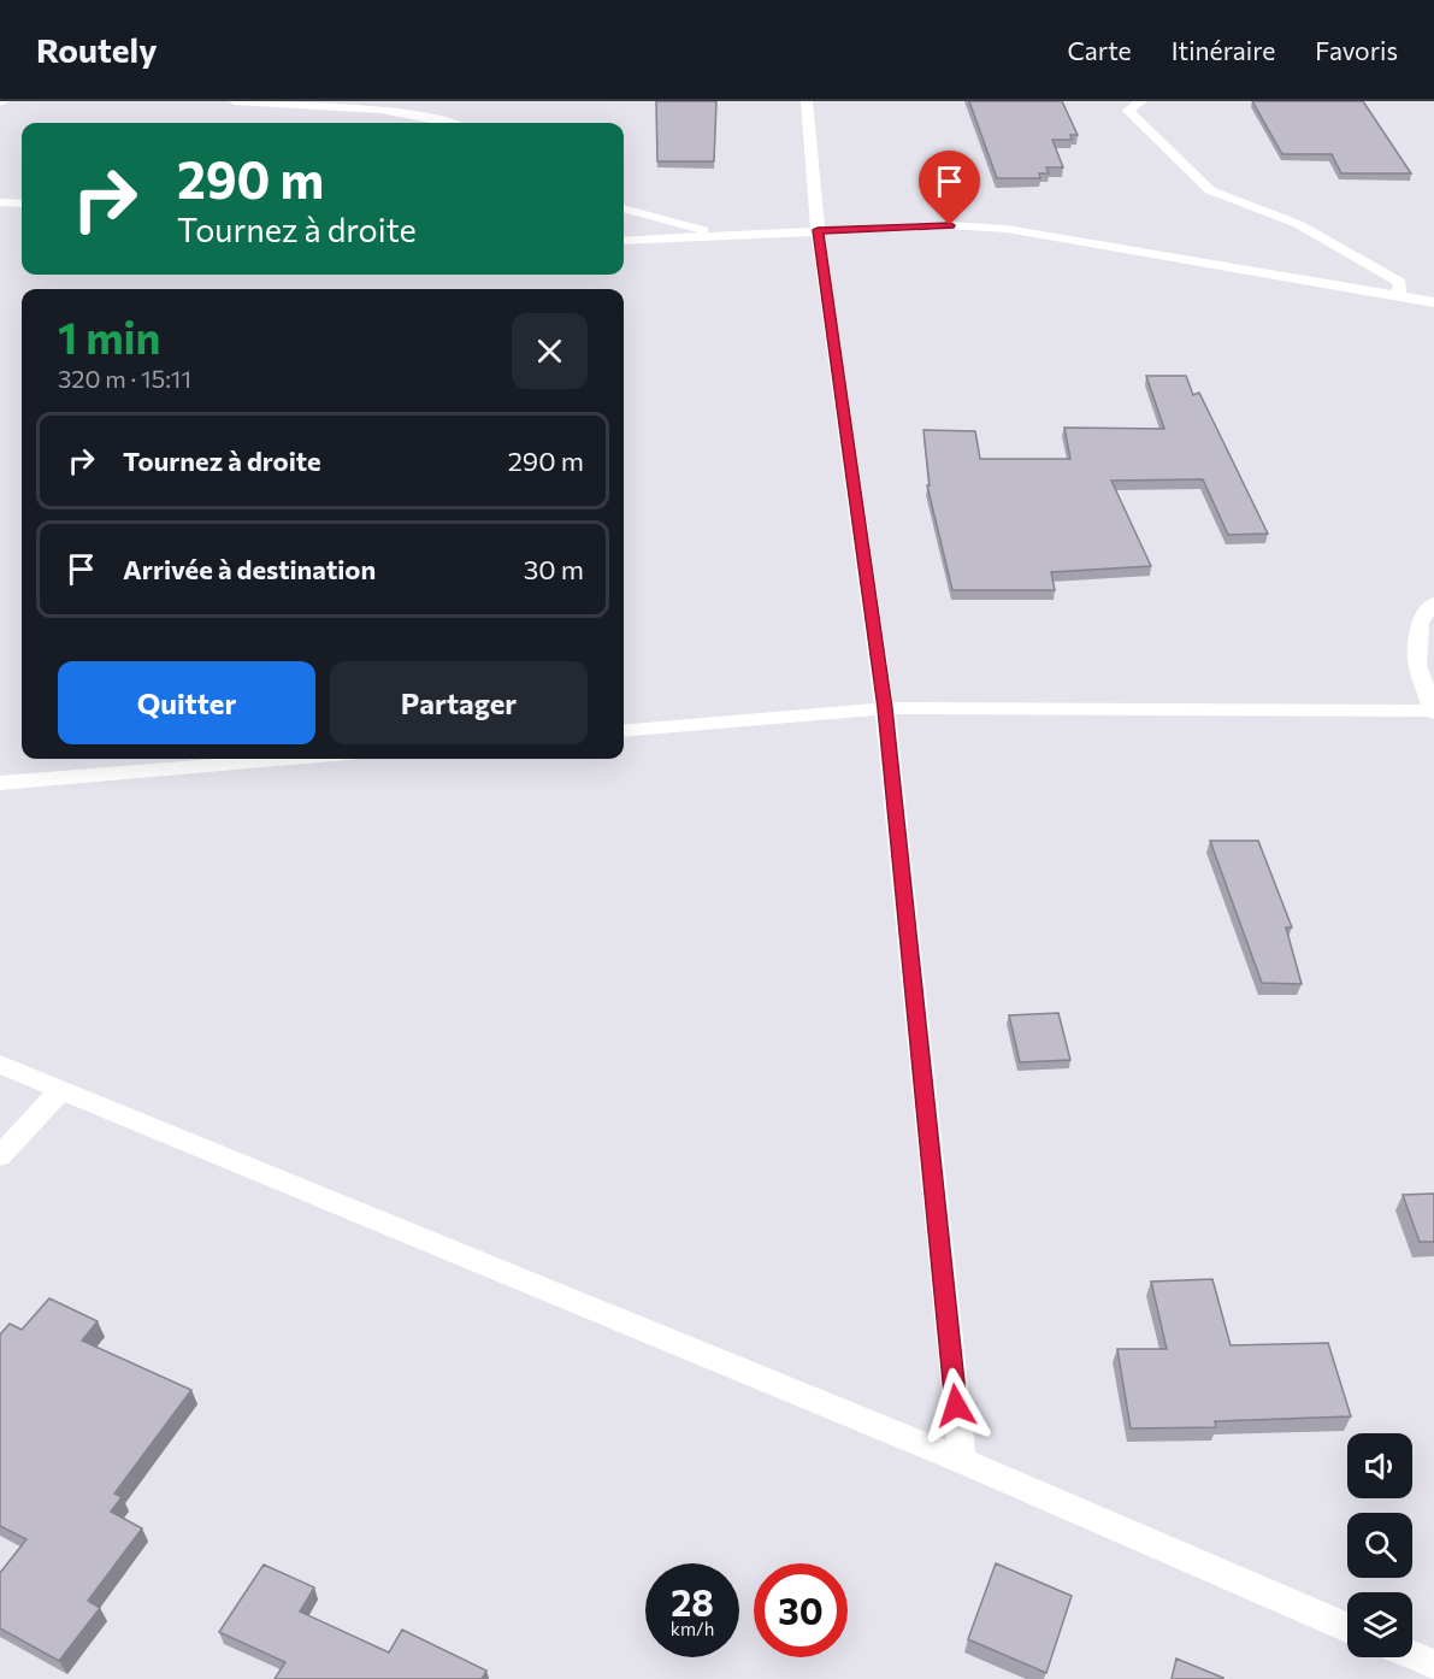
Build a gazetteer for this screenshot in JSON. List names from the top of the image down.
{
  "page": {
    "header": "Routely",
    "nav": ["Carte", "Itinéraire", "Favoris"],
    "turn": ["290 m", "Tournez à droite"],
    "heading": ["1 min", "320 m · 15:11"],
    "list": [
      {
        "name": "Tournez à droite",
        "value": "290 m"
      },
      {
        "name": "Arrivée à destination",
        "value": "30 m"
      }
    ],
    "buttons": ["Quitter", "Partager"],
    "speed": "28 km/h",
    "limit": "30"
  }
}
